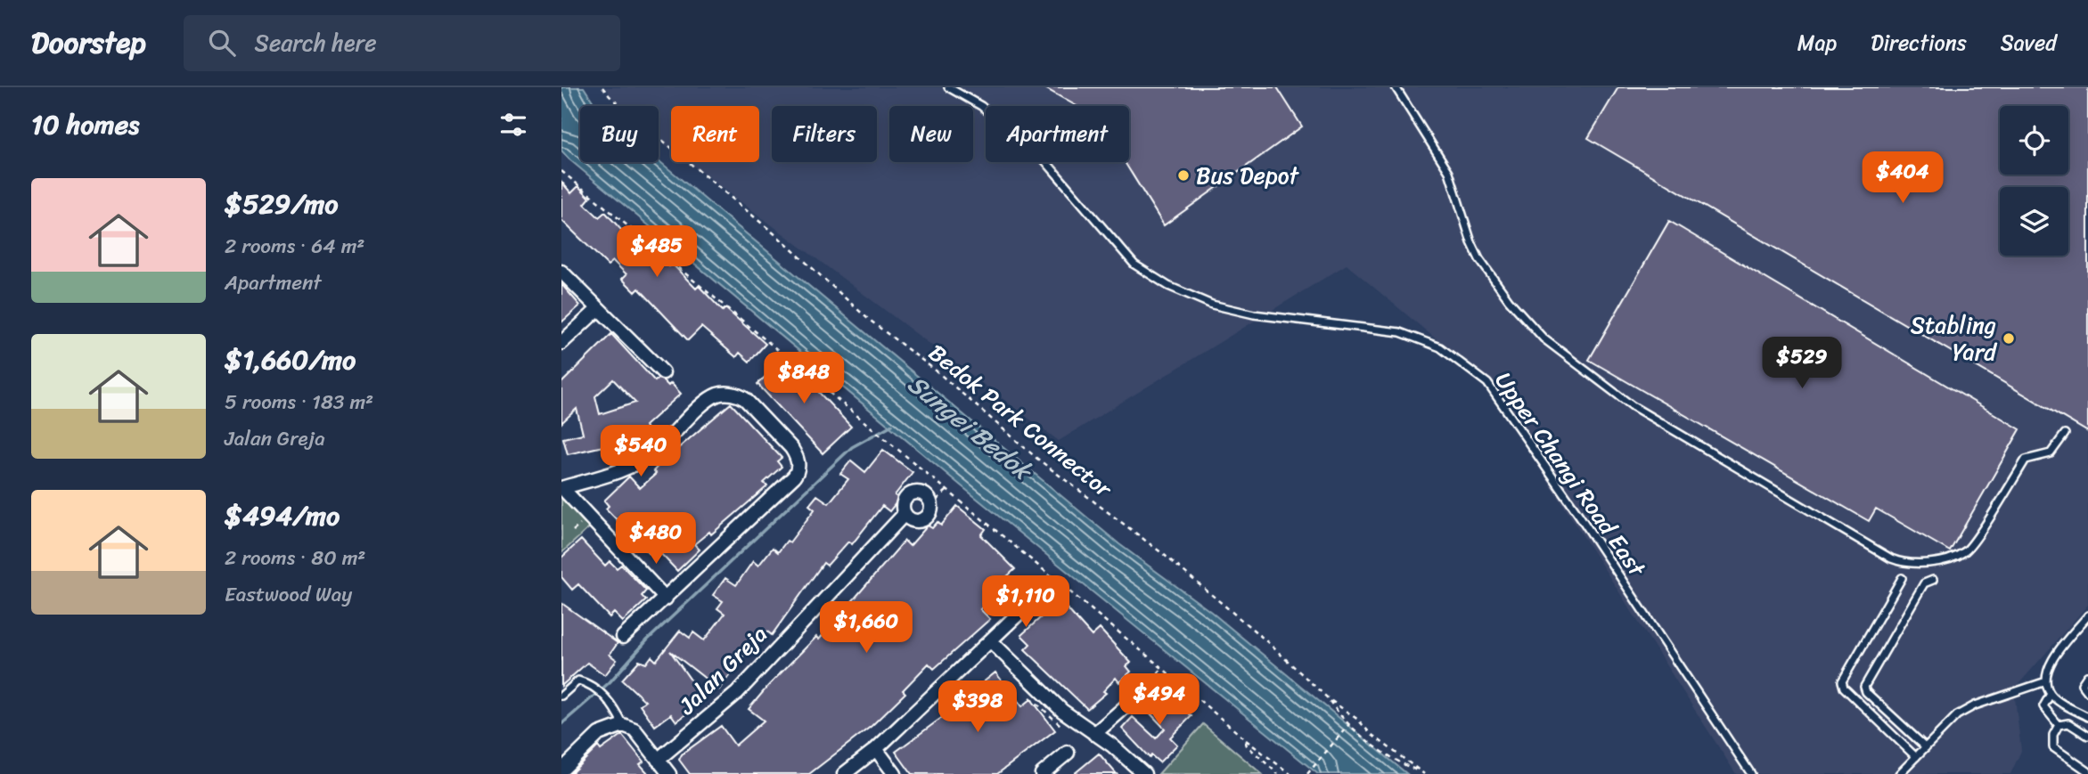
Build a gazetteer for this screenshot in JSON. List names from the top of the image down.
{
  "streets": {
    "street": ["Jalan Greja"],
    "lane": ["Upper Changi Road East"],
    "path": ["Bedok Park Connector"]
  },
  "water": ["Sungei Bedok"],
  "places": ["Bus Depot", "Stabling Yard"],
  "page": {
    "header": "Doorstep",
    "search": "Search here",
    "nav": ["Map", "Directions", "Saved"],
    "heading": "10 homes",
    "chip": [
      "Buy",
      "Rent",
      "Filters",
      "New",
      "Apartment"
    ],
    "price": [
      "$404",
      "$485",
      "$529",
      "$848",
      "$540",
      "$480",
      "$1,110",
      "$1,660",
      "$494",
      "$398"
    ],
    "list": [
      {
        "name": "$529/mo",
        "note": "2 rooms · 64 m² · Apartment"
      },
      {
        "name": "$1,660/mo",
        "note": "5 rooms · 183 m² · Jalan Greja"
      },
      {
        "name": "$494/mo",
        "note": "2 rooms · 80 m² · Eastwood Way"
      }
    ]
  }
}
